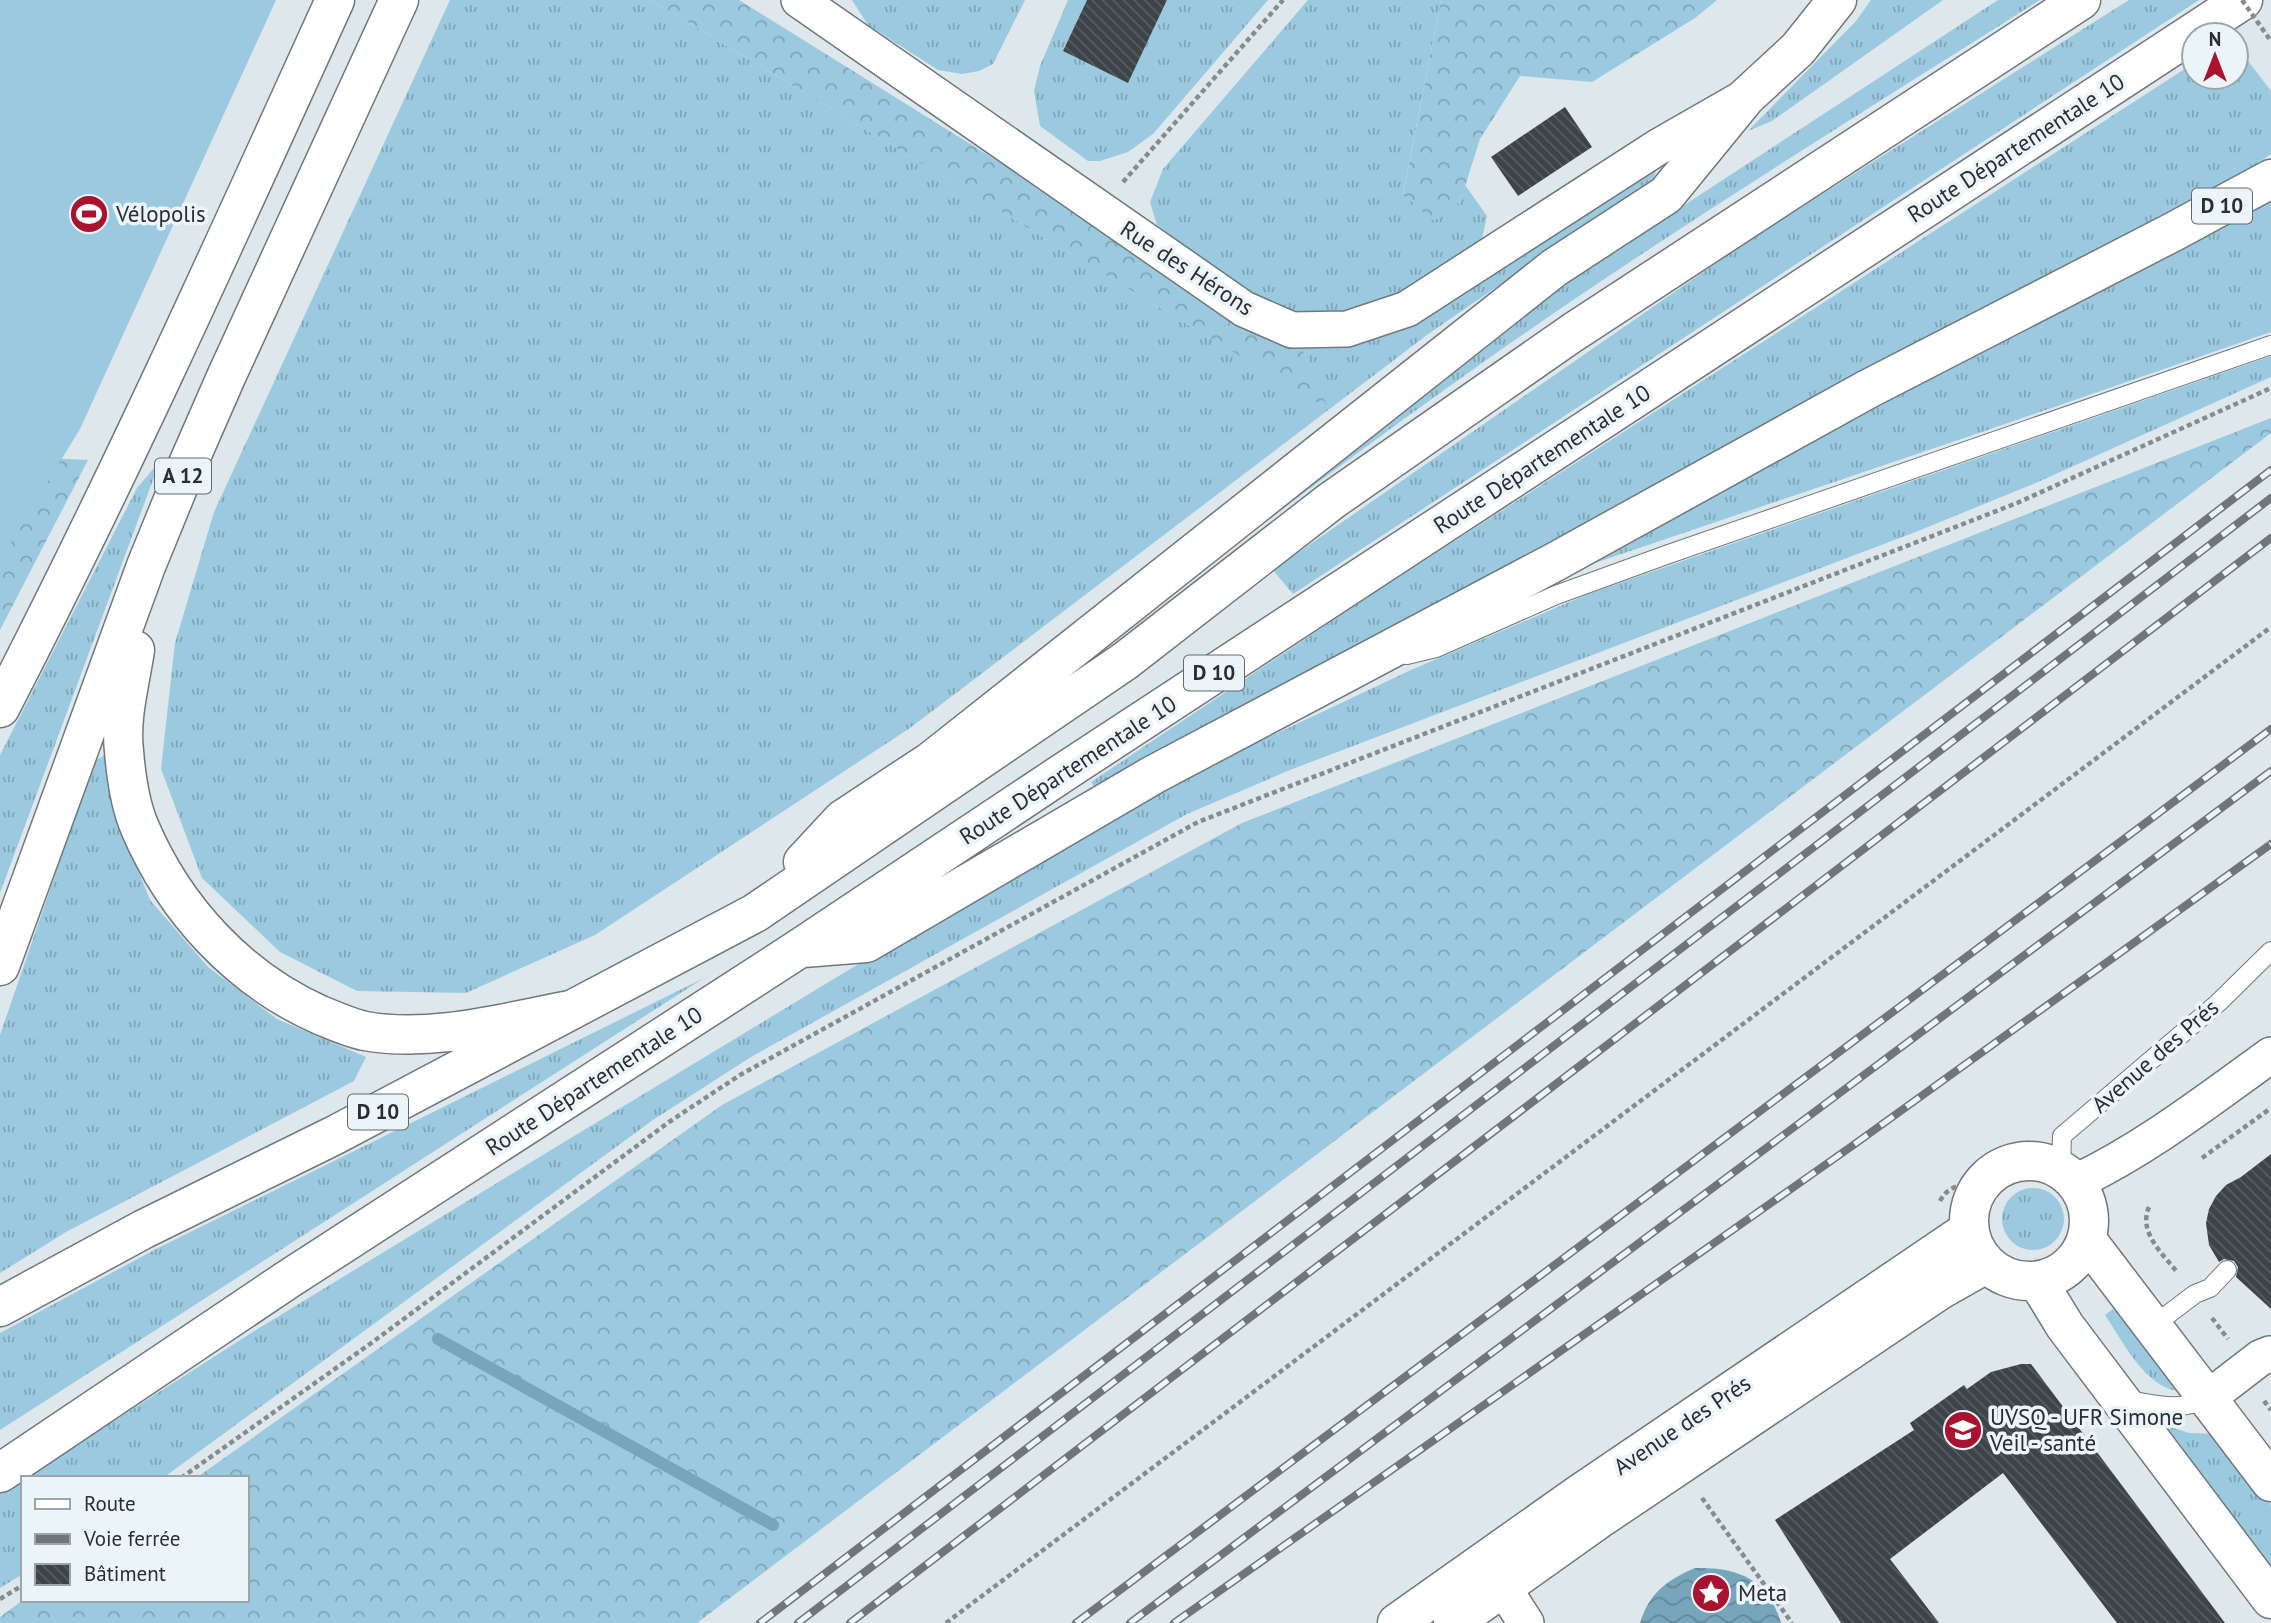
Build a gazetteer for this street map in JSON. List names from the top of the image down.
{
  "streets": {
    "main road": [
      "Route Départementale 10",
      "D 10",
      "A 12",
      "Avenue des Prés"
    ],
    "street": ["Rue des Hérons"]
  },
  "crossings": [
    ["Route Départementale 10", "D 10"],
    ["D 10", "Rue des Hérons"]
  ],
  "places": {
    "sports": ["Vélopolis"],
    "school or university": ["UVSQ - UFR Simone Veil - santé"],
    "place": ["Meta"]
  },
  "legend": ["Route", "Voie ferrée", "Bâtiment"],
  "north": "top"
}
